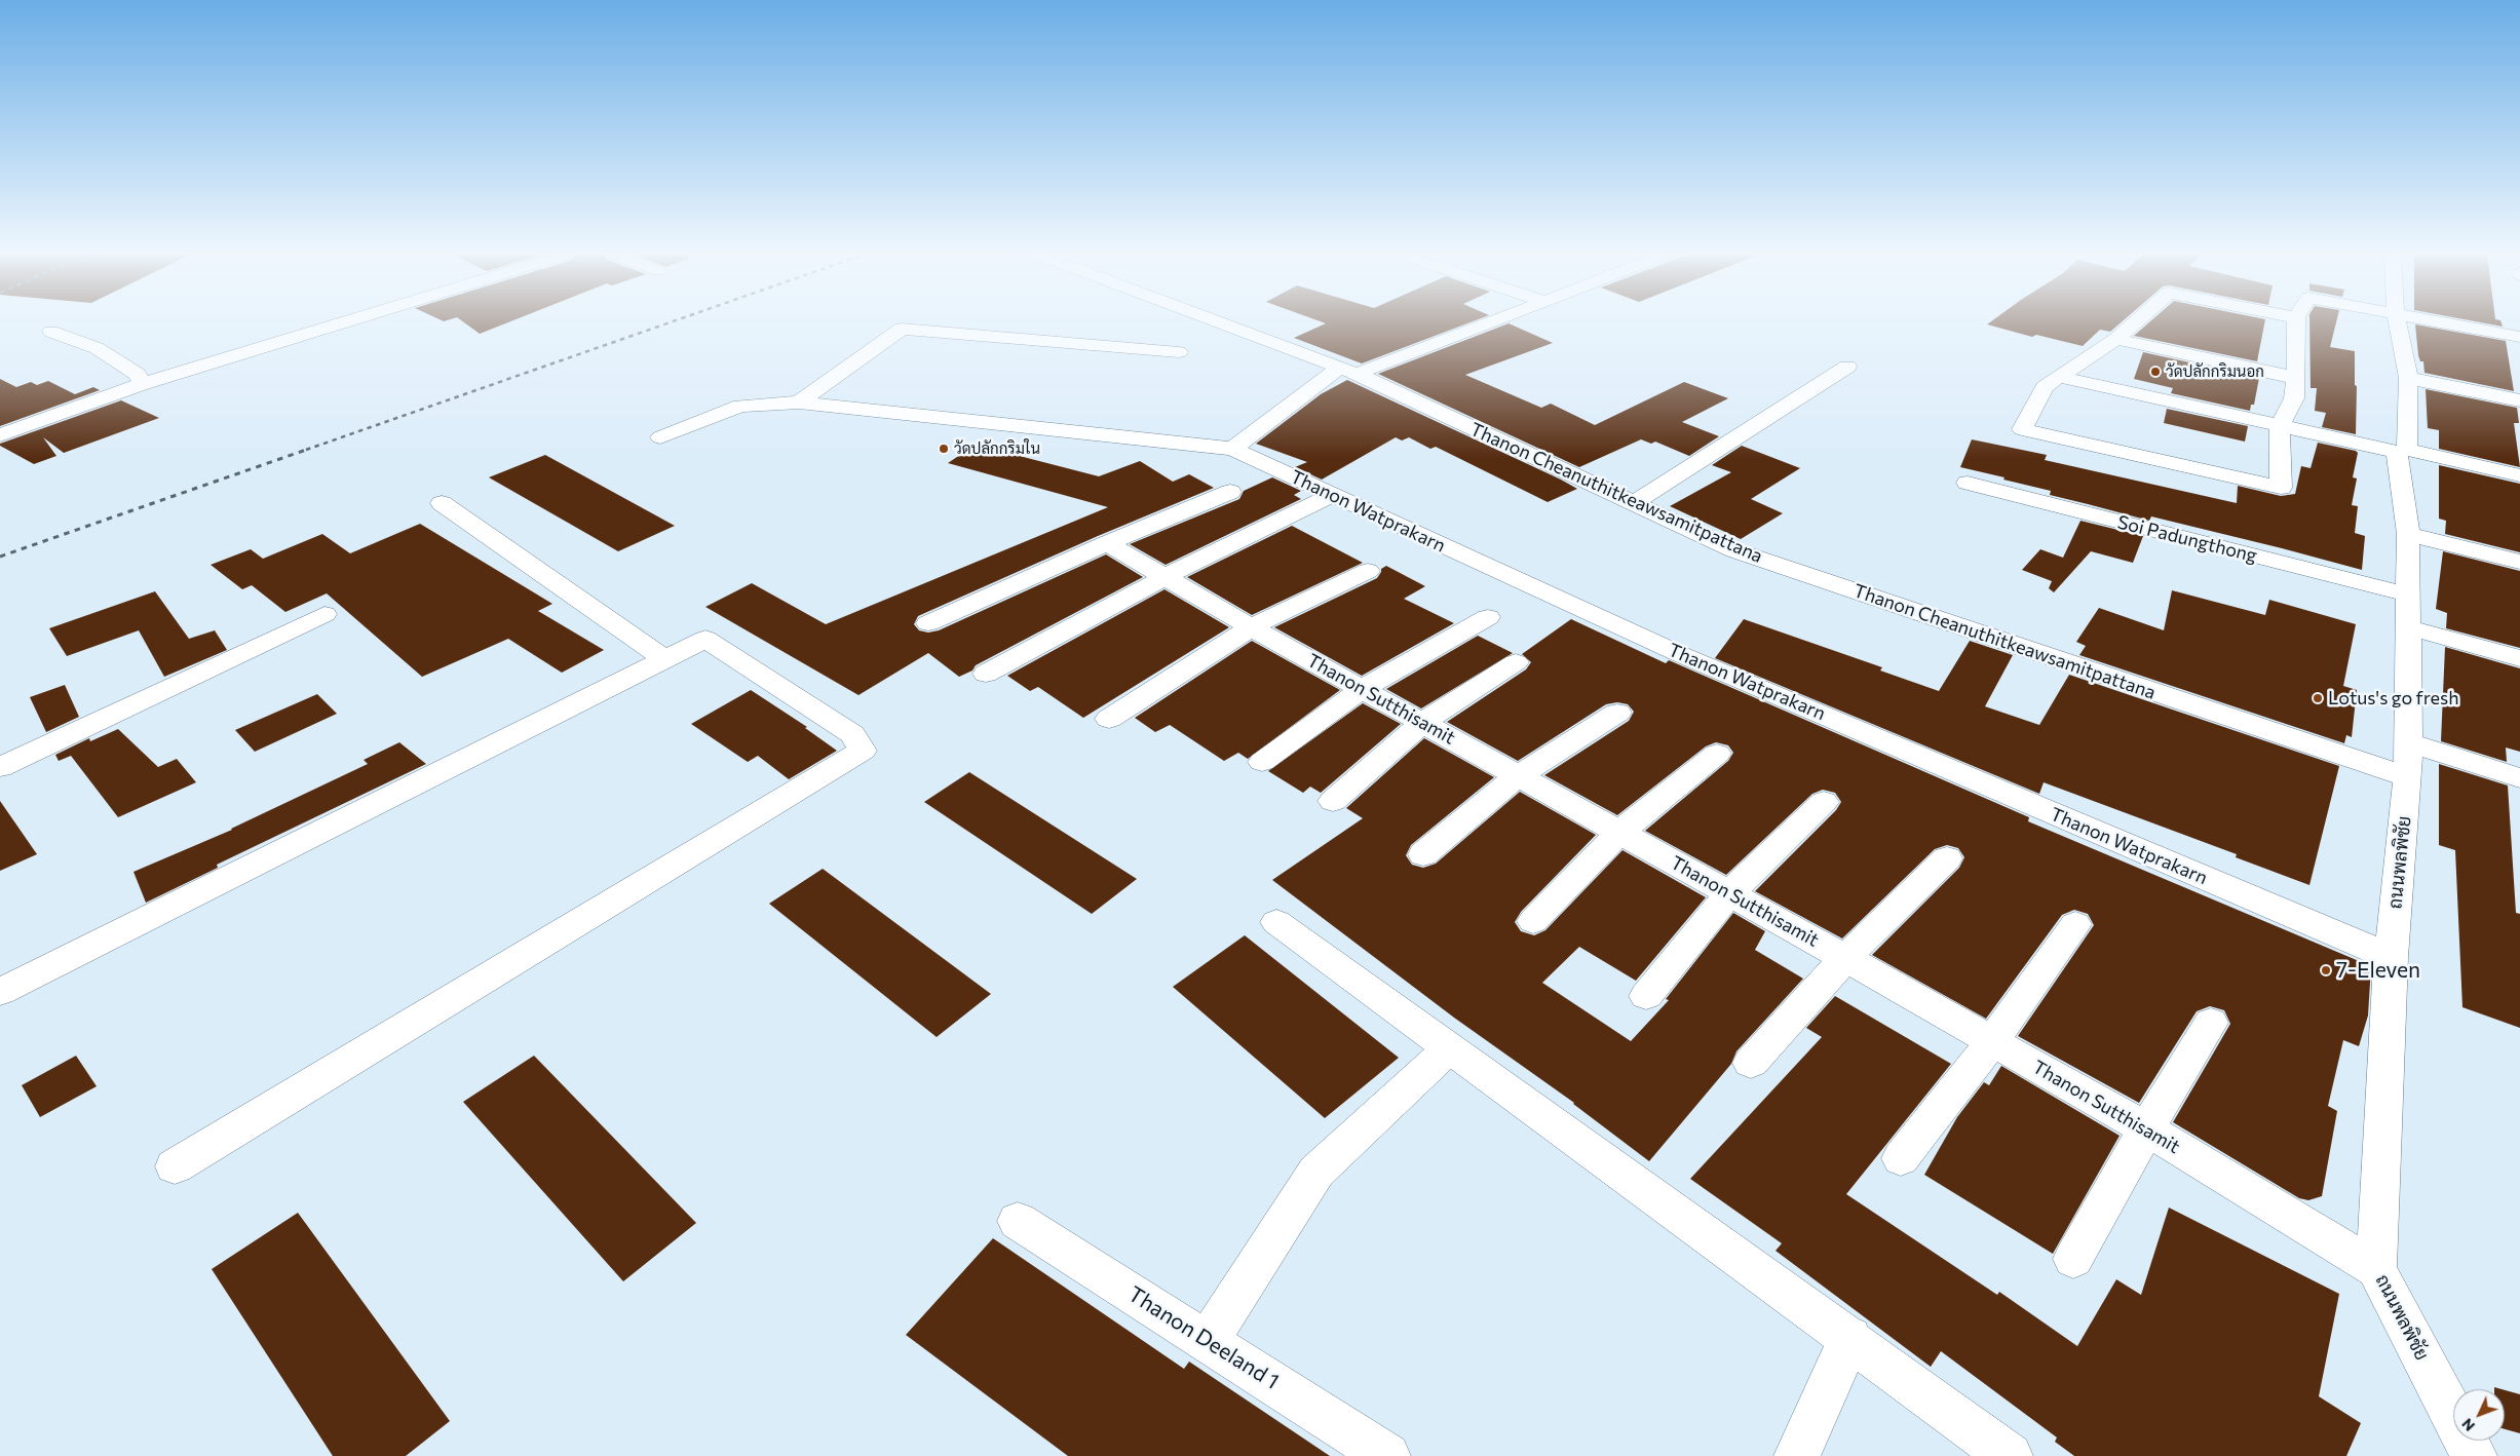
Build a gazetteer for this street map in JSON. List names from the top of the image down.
{
  "streets": {
    "street": [
      "Thanon Cheanuthitkeawsamitpattana",
      "Thanon Watprakarn",
      "Soi Padungthong",
      "Thanon Sutthisamit",
      "ถนนพลพิชัย",
      "Thanon Deeland 1"
    ]
  },
  "crossings": [
    ["Thanon Cheanuthitkeawsamitpattana", "ถนนพลพิชัย"],
    ["Thanon Watprakarn", "ถนนพลพิชัย"],
    ["Soi Padungthong", "ถนนพลพิชัย"],
    ["Thanon Sutthisamit", "ถนนพลพิชัย"]
  ],
  "places": [
    "วัดปลักกริมนอก",
    "วัดปลักกริมใน",
    "Lotus's go fresh",
    "7-Eleven"
  ],
  "north": "bottom left"
}
